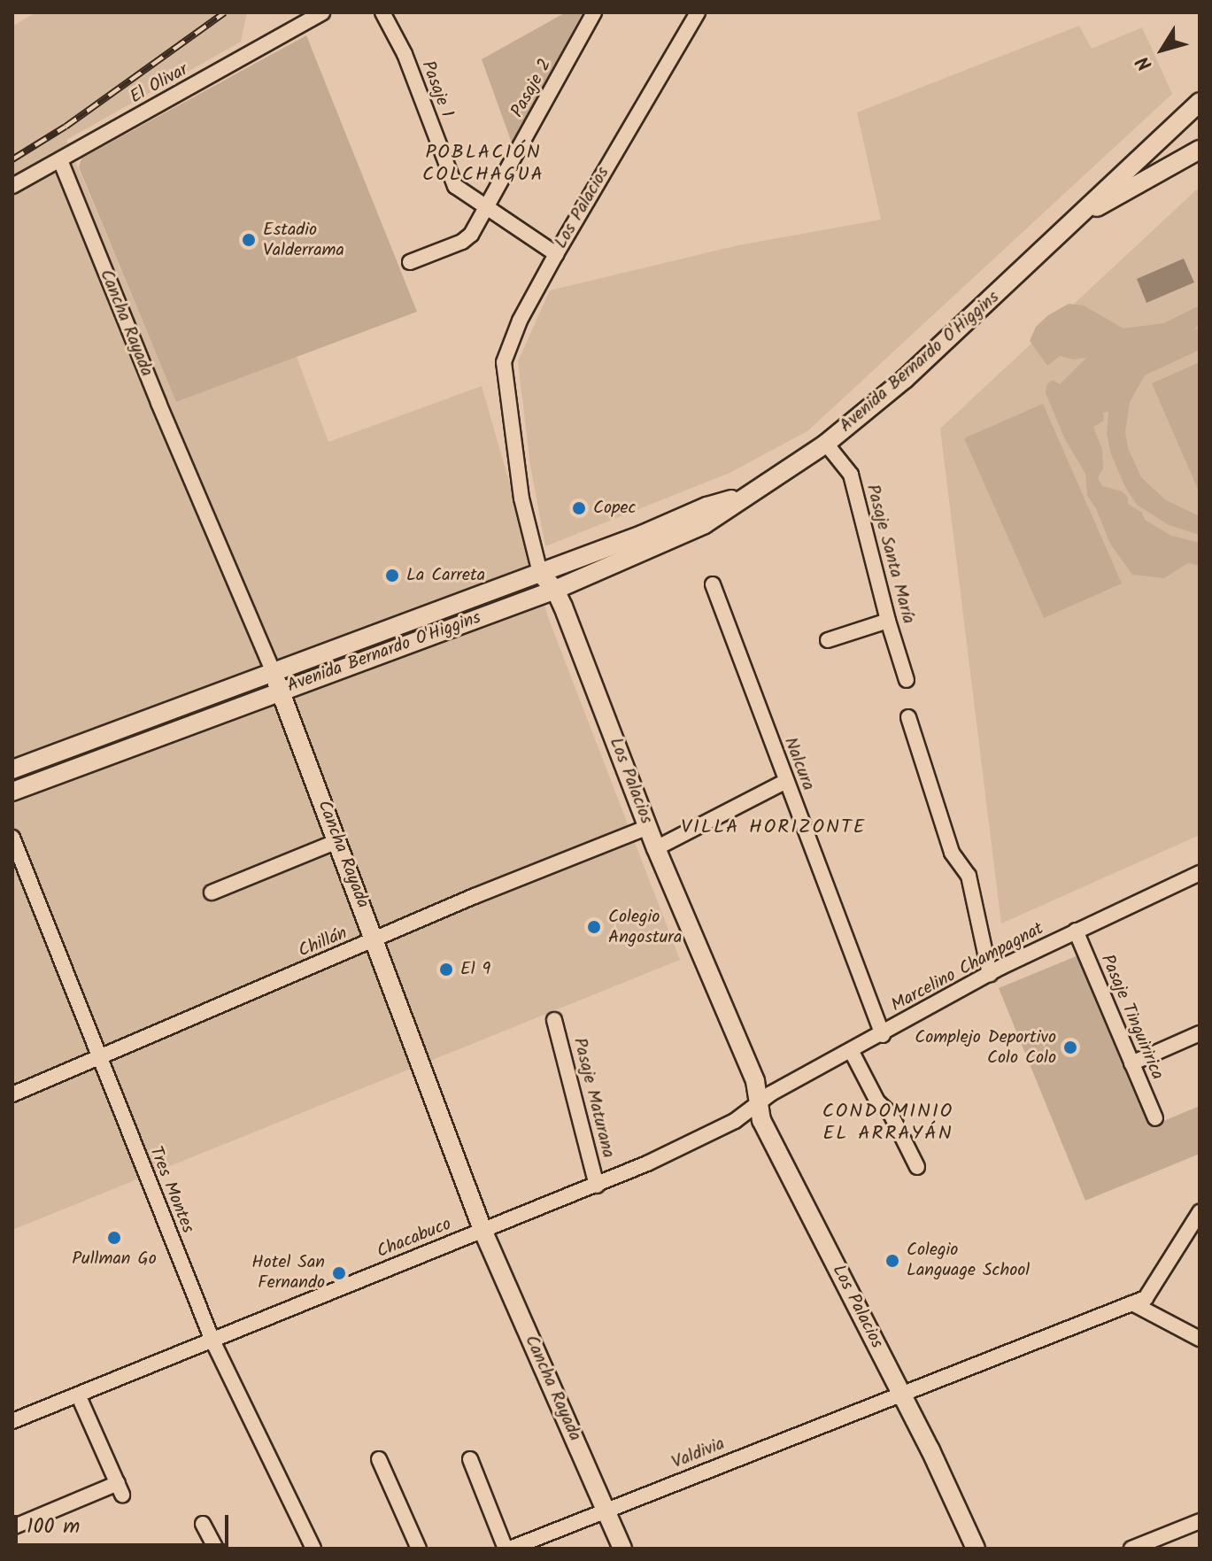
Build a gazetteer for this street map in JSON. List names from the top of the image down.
{
  "streets": {
    "main road": ["Los Palacios", "Cancha Rayada", "Avenida Bernardo O'Higgins"],
    "street": [
      "El Olivar",
      "Pasaje 2",
      "Pasaje 1",
      "Pasaje Santa María",
      "Nalcura",
      "Chillán",
      "Marcelino Champagnat",
      "Pasaje Tinguiririca",
      "Pasaje Maturana",
      "Tres Montes",
      "Chacabuco",
      "Valdivia"
    ]
  },
  "crossings": [
    ["El Olivar", "Cancha Rayada"],
    ["Pasaje 2", "Pasaje 1"],
    ["Pasaje 1", "Los Palacios"],
    ["Los Palacios", "Avenida Bernardo O'Higgins"],
    ["Los Palacios", "Chillán"],
    ["Los Palacios", "Marcelino Champagnat"],
    ["Los Palacios", "Chacabuco"],
    ["Los Palacios", "Valdivia"],
    ["Cancha Rayada", "Avenida Bernardo O'Higgins"],
    ["Cancha Rayada", "Chillán"],
    ["Cancha Rayada", "Chacabuco"],
    ["Cancha Rayada", "Valdivia"],
    ["Avenida Bernardo O'Higgins", "Pasaje Santa María"],
    ["Nalcura", "Marcelino Champagnat"],
    ["Chillán", "Tres Montes"],
    ["Marcelino Champagnat", "Pasaje Tinguiririca"],
    ["Marcelino Champagnat", "Chacabuco"],
    ["Pasaje Maturana", "Chacabuco"],
    ["Tres Montes", "Chacabuco"]
  ],
  "districts": ["POBLACIÓN COLCHAGUA", "VILLA HORIZONTE", "CONDOMINIO EL ARRAYÁN"],
  "places": [
    "Estadio Valderrama",
    "Copec",
    "La Carreta",
    "Colegio Angostura",
    "El 9",
    "Complejo Deportivo Colo Colo",
    "Pullman Go",
    "Colegio Language School",
    "Hotel San Fernando"
  ],
  "scale_bar": "100 m",
  "north": "bottom left"
}
